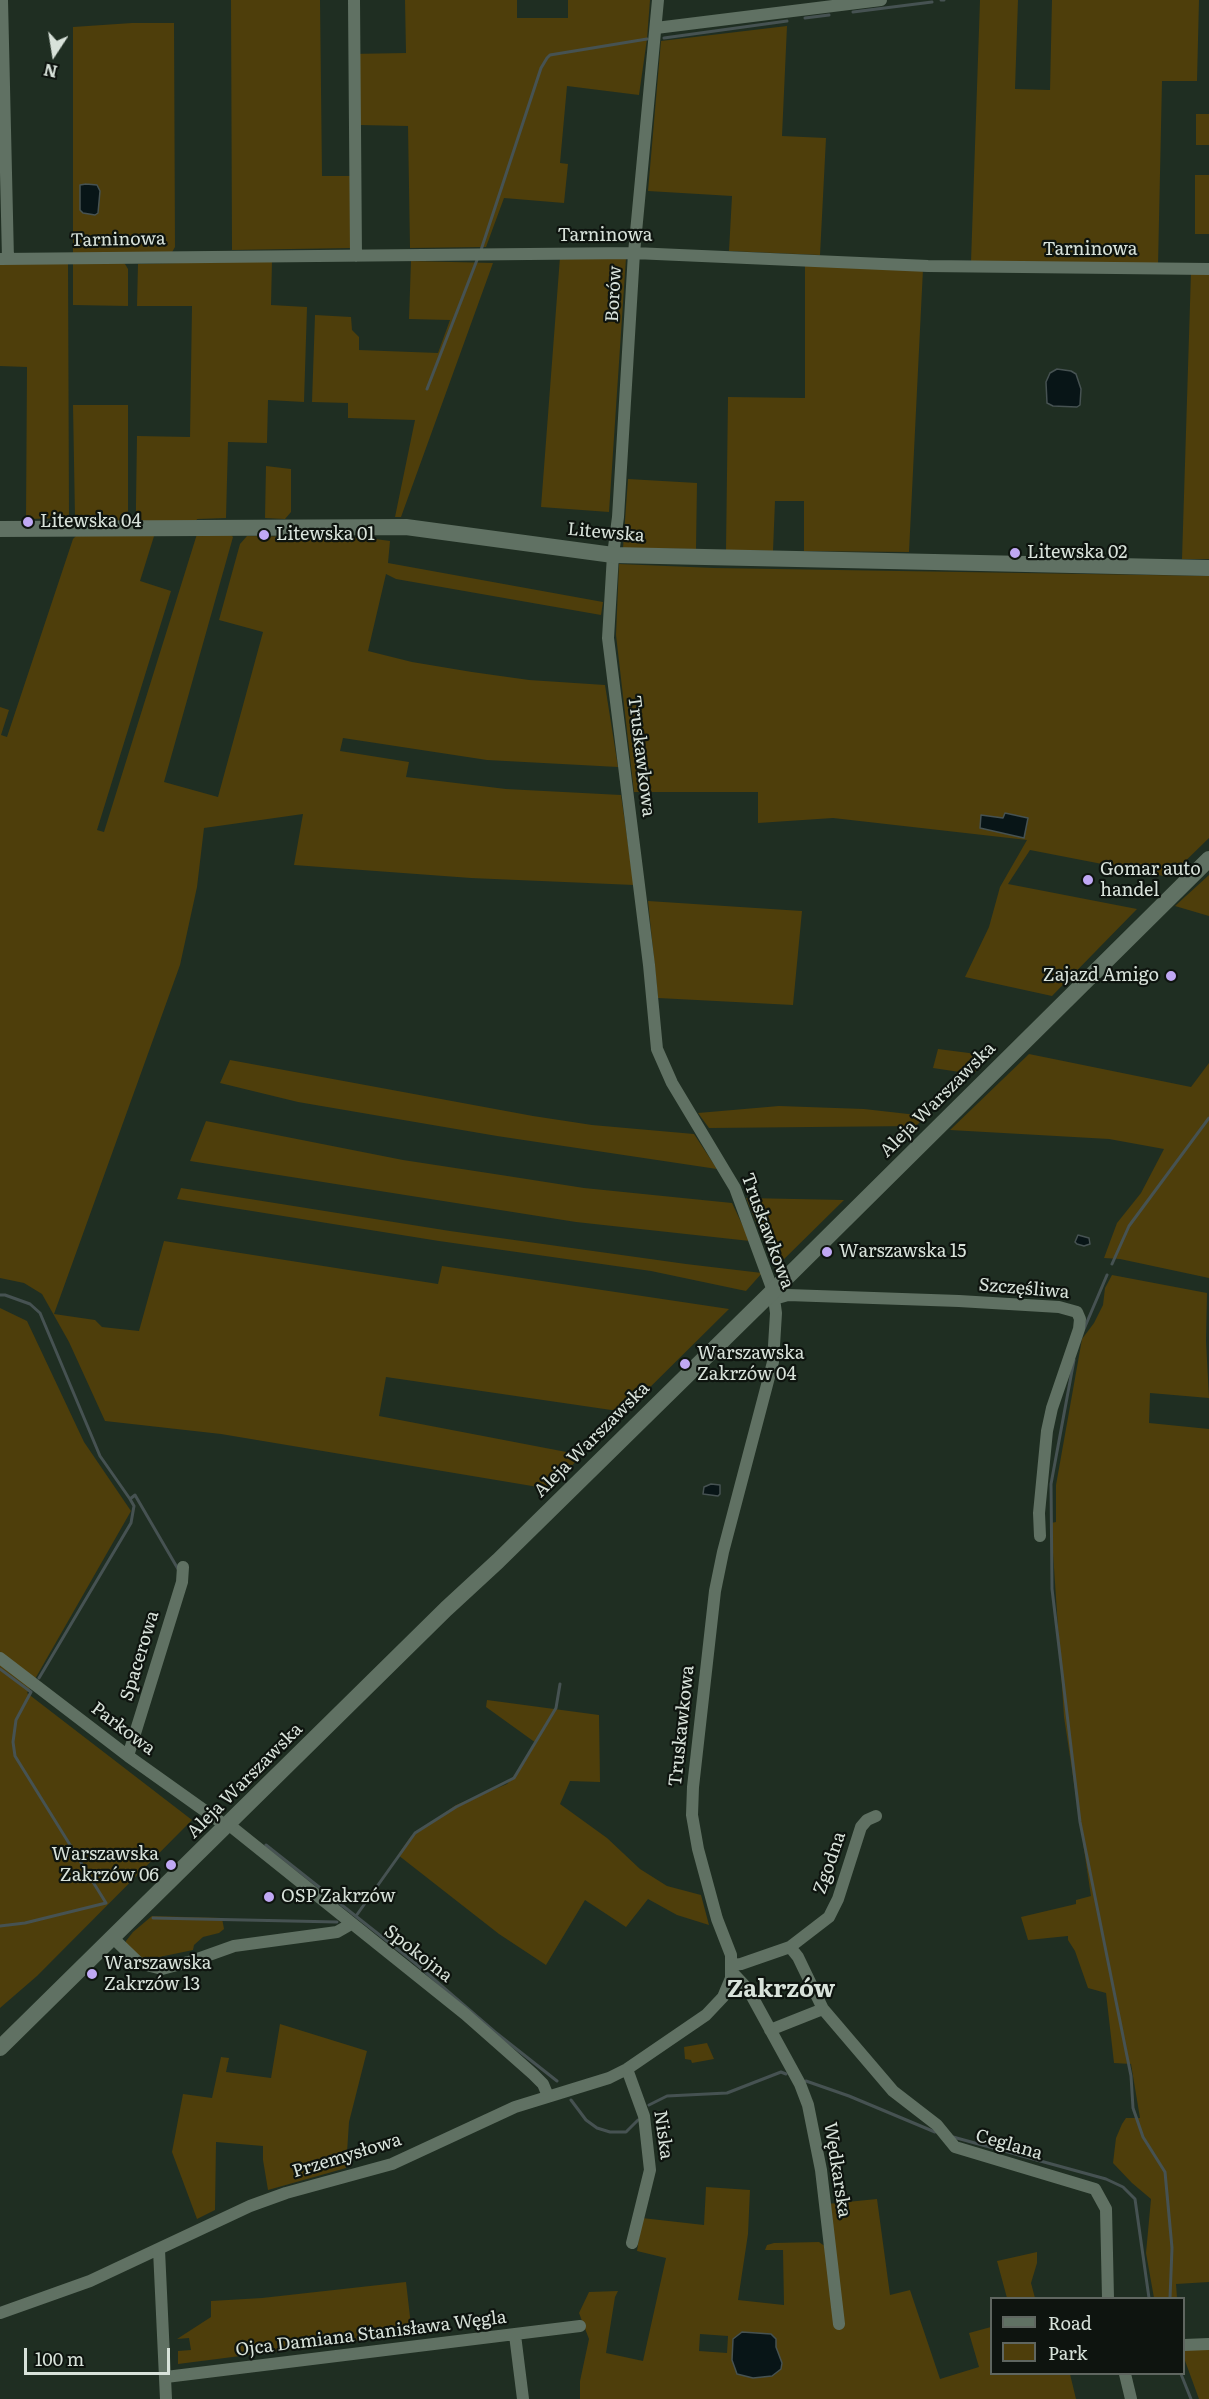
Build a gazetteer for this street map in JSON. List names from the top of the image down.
{
  "streets": {
    "street": [
      "Tarninowa",
      "Borów",
      "Litewska",
      "Truskawkowa",
      "Aleja Warszawska",
      "Szczęśliwa",
      "Spacerowa",
      "Parkowa",
      "Zgodna",
      "Spokojna",
      "Niska",
      "Ceglana",
      "Przemysłowa",
      "Wędkarska",
      "Ojca Damiana Stanisława Węgla"
    ]
  },
  "crossings": [
    ["Tarninowa", "Borów"],
    ["Borów", "Litewska"],
    ["Borów", "Truskawkowa"],
    ["Litewska", "Truskawkowa"],
    ["Truskawkowa", "Aleja Warszawska"],
    ["Truskawkowa", "Szczęśliwa"],
    ["Truskawkowa", "Zgodna"],
    ["Truskawkowa", "Przemysłowa"],
    ["Truskawkowa", "Wędkarska"],
    ["Aleja Warszawska", "Szczęśliwa"],
    ["Aleja Warszawska", "Parkowa"],
    ["Aleja Warszawska", "Spokojna"],
    ["Spacerowa", "Parkowa"],
    ["Parkowa", "Spokojna"],
    ["Zgodna", "Ceglana"],
    ["Zgodna", "Przemysłowa"],
    ["Zgodna", "Wędkarska"],
    ["Spokojna", "Przemysłowa"],
    ["Niska", "Przemysłowa"],
    ["Przemysłowa", "Wędkarska"]
  ],
  "districts": ["Zakrzów"],
  "places": [
    "Litewska 04",
    "Litewska 01",
    "Litewska 02",
    "Gomar auto handel",
    "Zajazd Amigo",
    "Warszawska 15",
    "Warszawska Zakrzów 04",
    "Warszawska Zakrzów 06",
    "OSP Zakrzów",
    "Warszawska Zakrzów 13"
  ],
  "legend": ["Road", "Park"],
  "scale_bar": "100 m",
  "north": "bottom"
}
